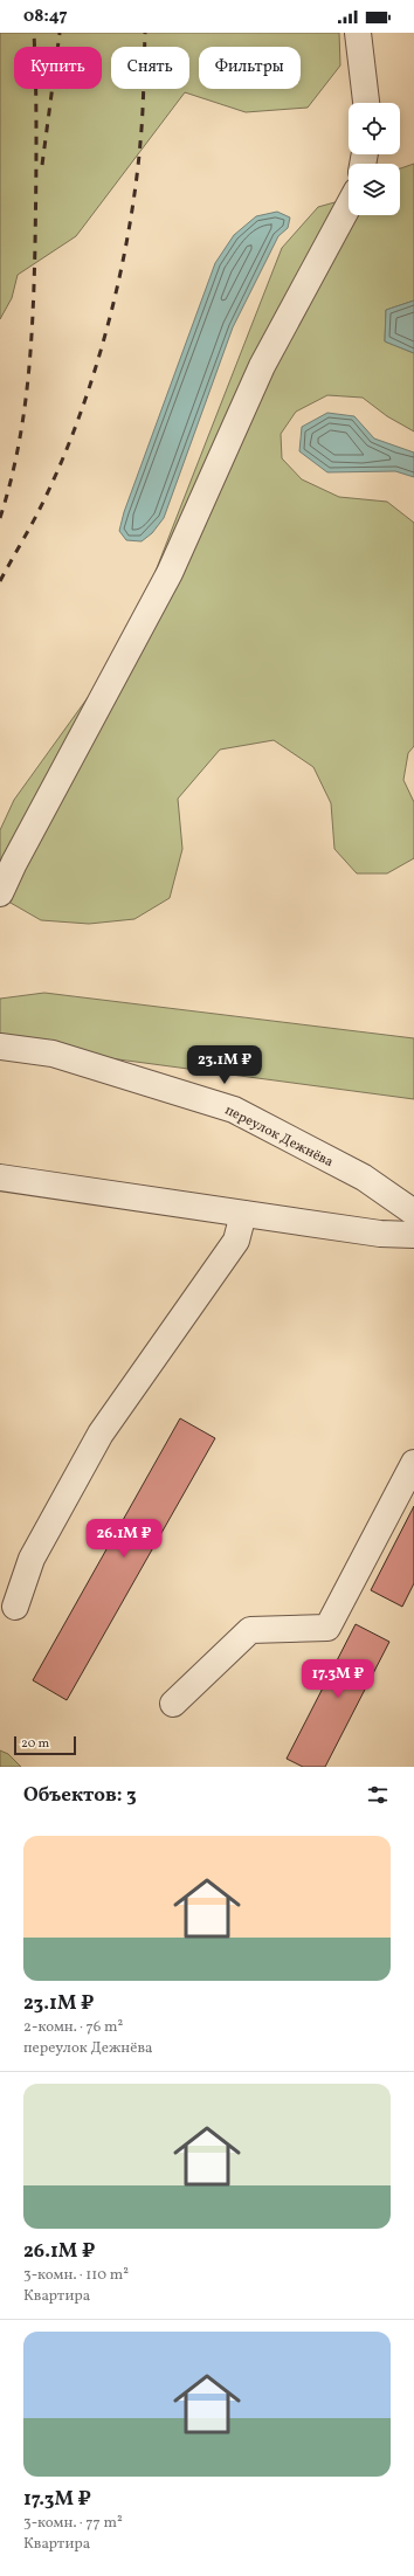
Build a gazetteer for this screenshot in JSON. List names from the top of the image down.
{
  "streets": {
    "street": ["переулок Дежнёва"]
  },
  "scale_bar": "20 m",
  "page": {
    "status": "08:47",
    "chip": ["Купить", "Снять", "Фильтры"],
    "price": ["23.1M ₽", "26.1M ₽", "17.3M ₽"],
    "scale": "20 m",
    "heading": "Объектов: 3",
    "list": [
      {
        "name": "23.1M ₽",
        "note": "2-комн. · 76 m² · переулок Дежнёва"
      },
      {
        "name": "26.1M ₽",
        "note": "3-комн. · 110 m² · Квартира"
      },
      {
        "name": "17.3M ₽",
        "note": "3-комн. · 77 m² · Квартира"
      }
    ]
  }
}
